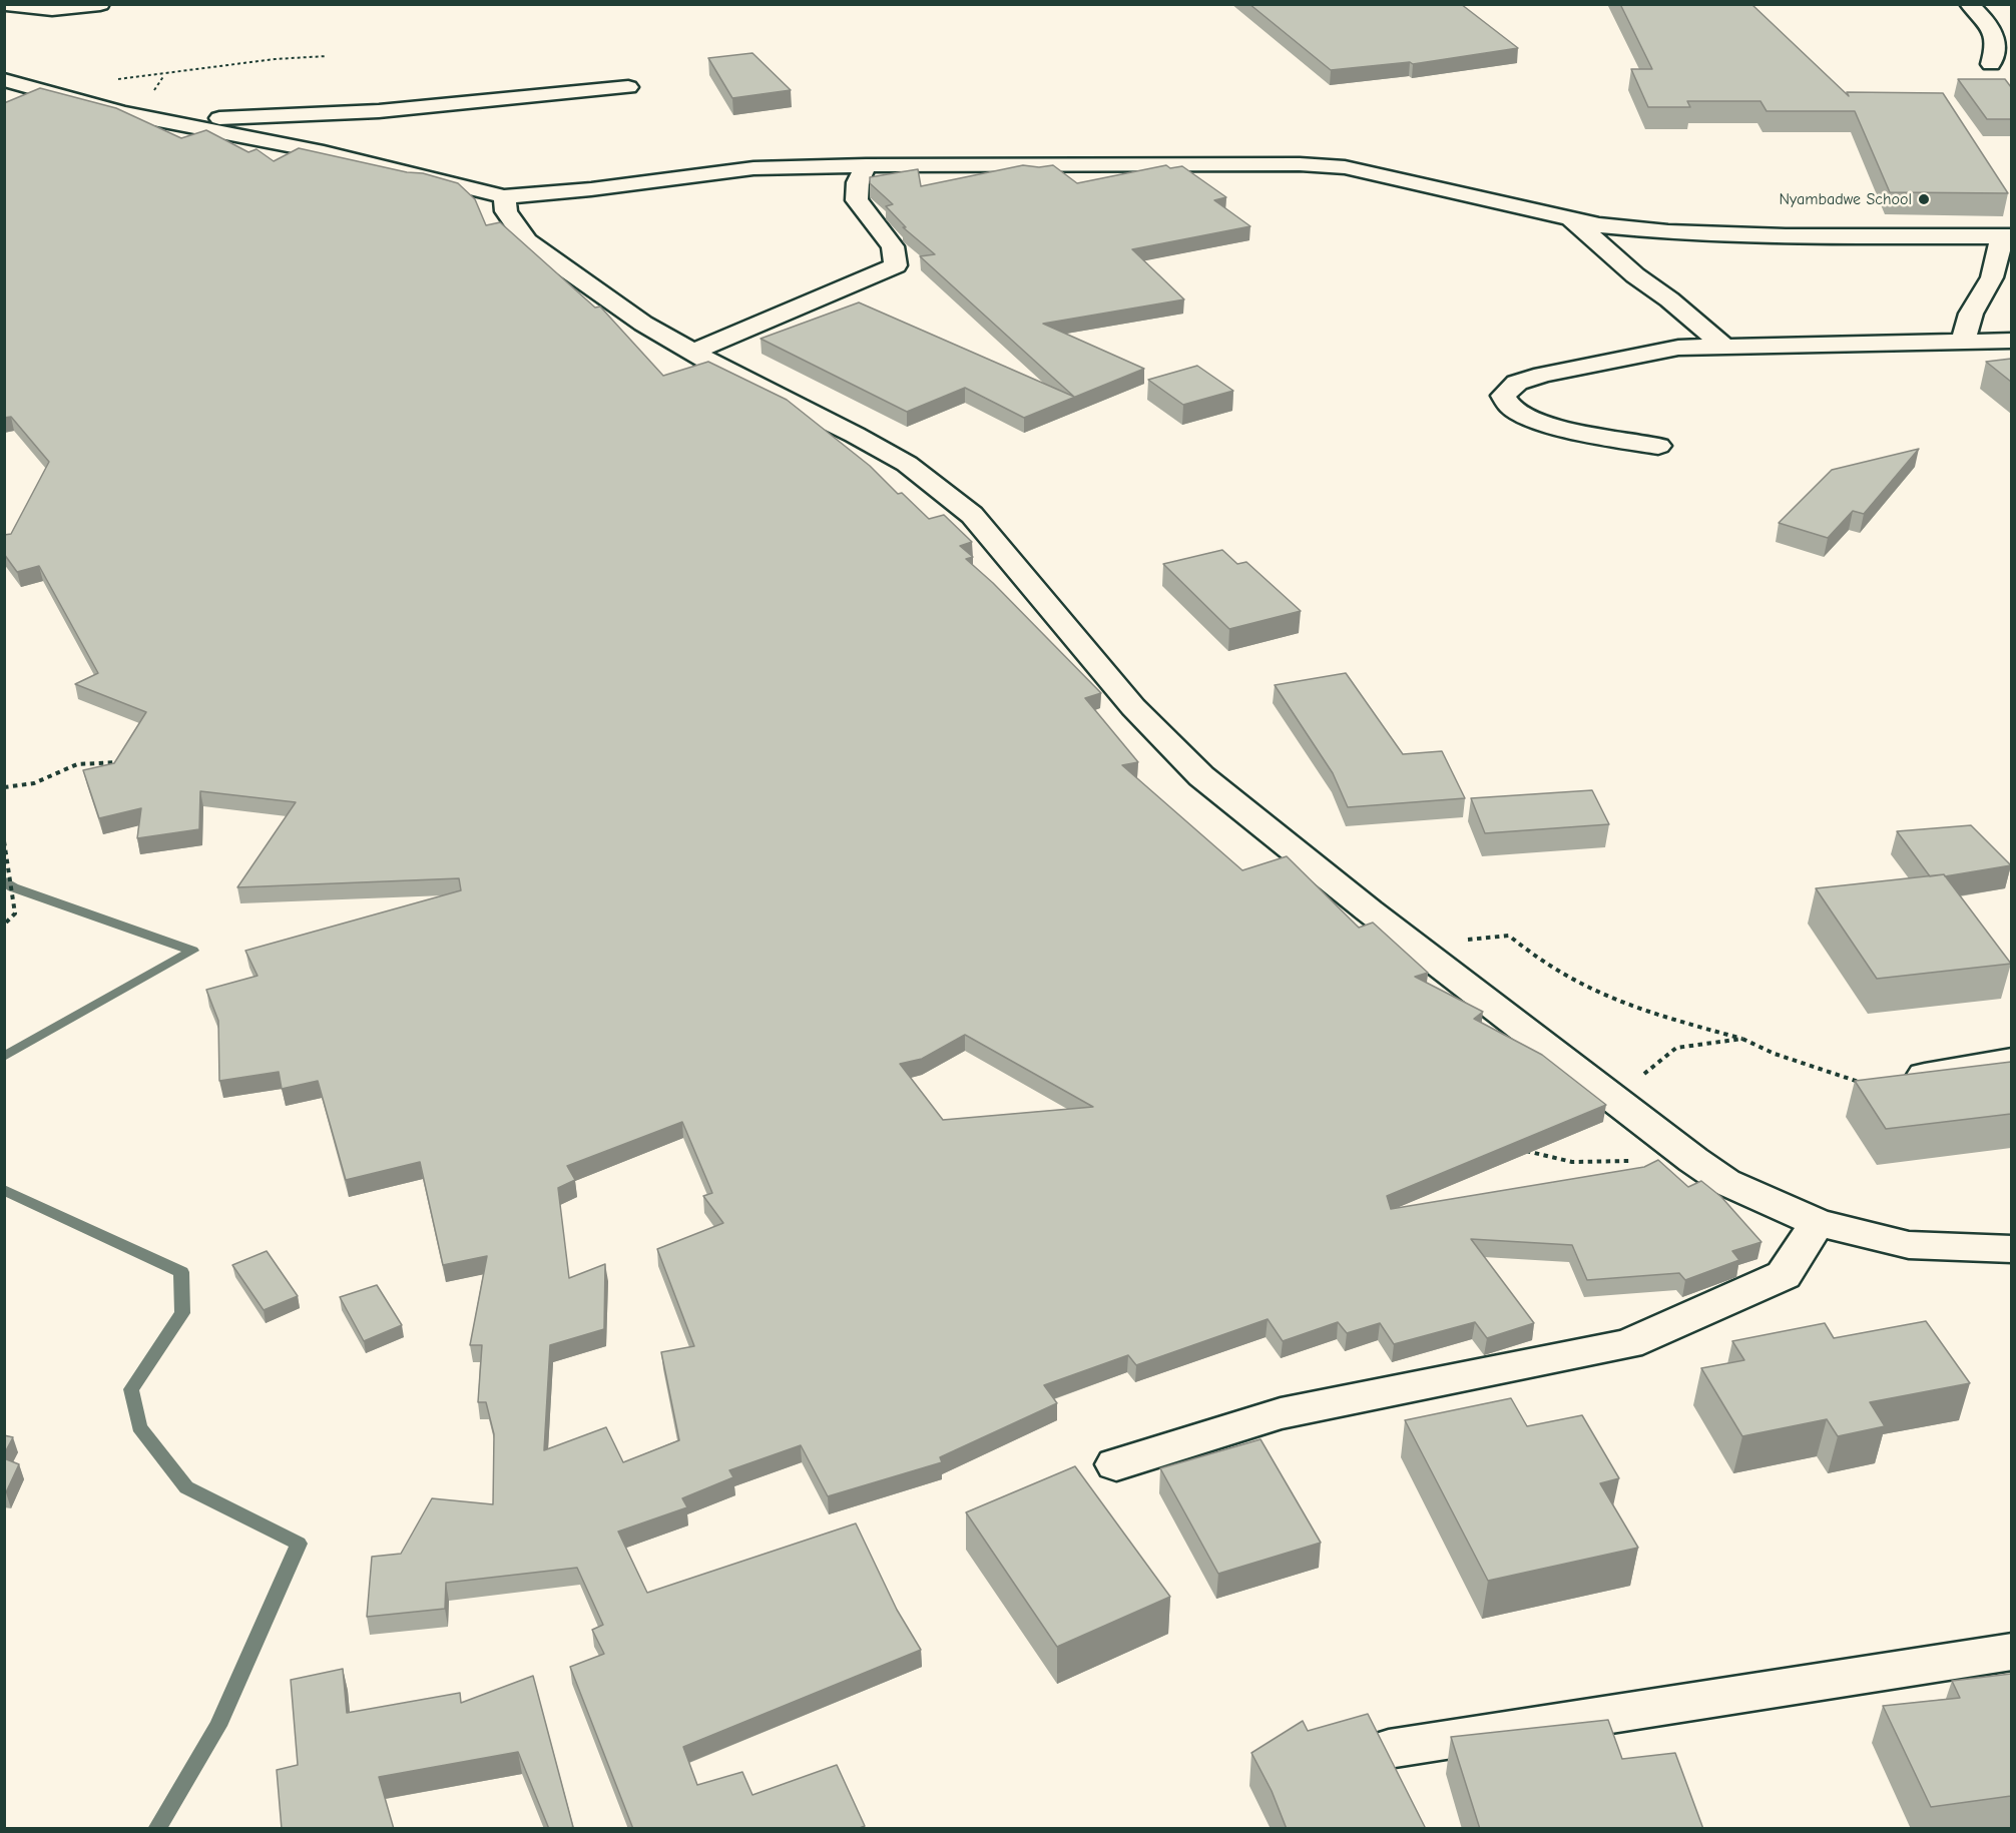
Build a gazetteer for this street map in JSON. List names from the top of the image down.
{
  "places": ["Nyambadwe School"]
}
